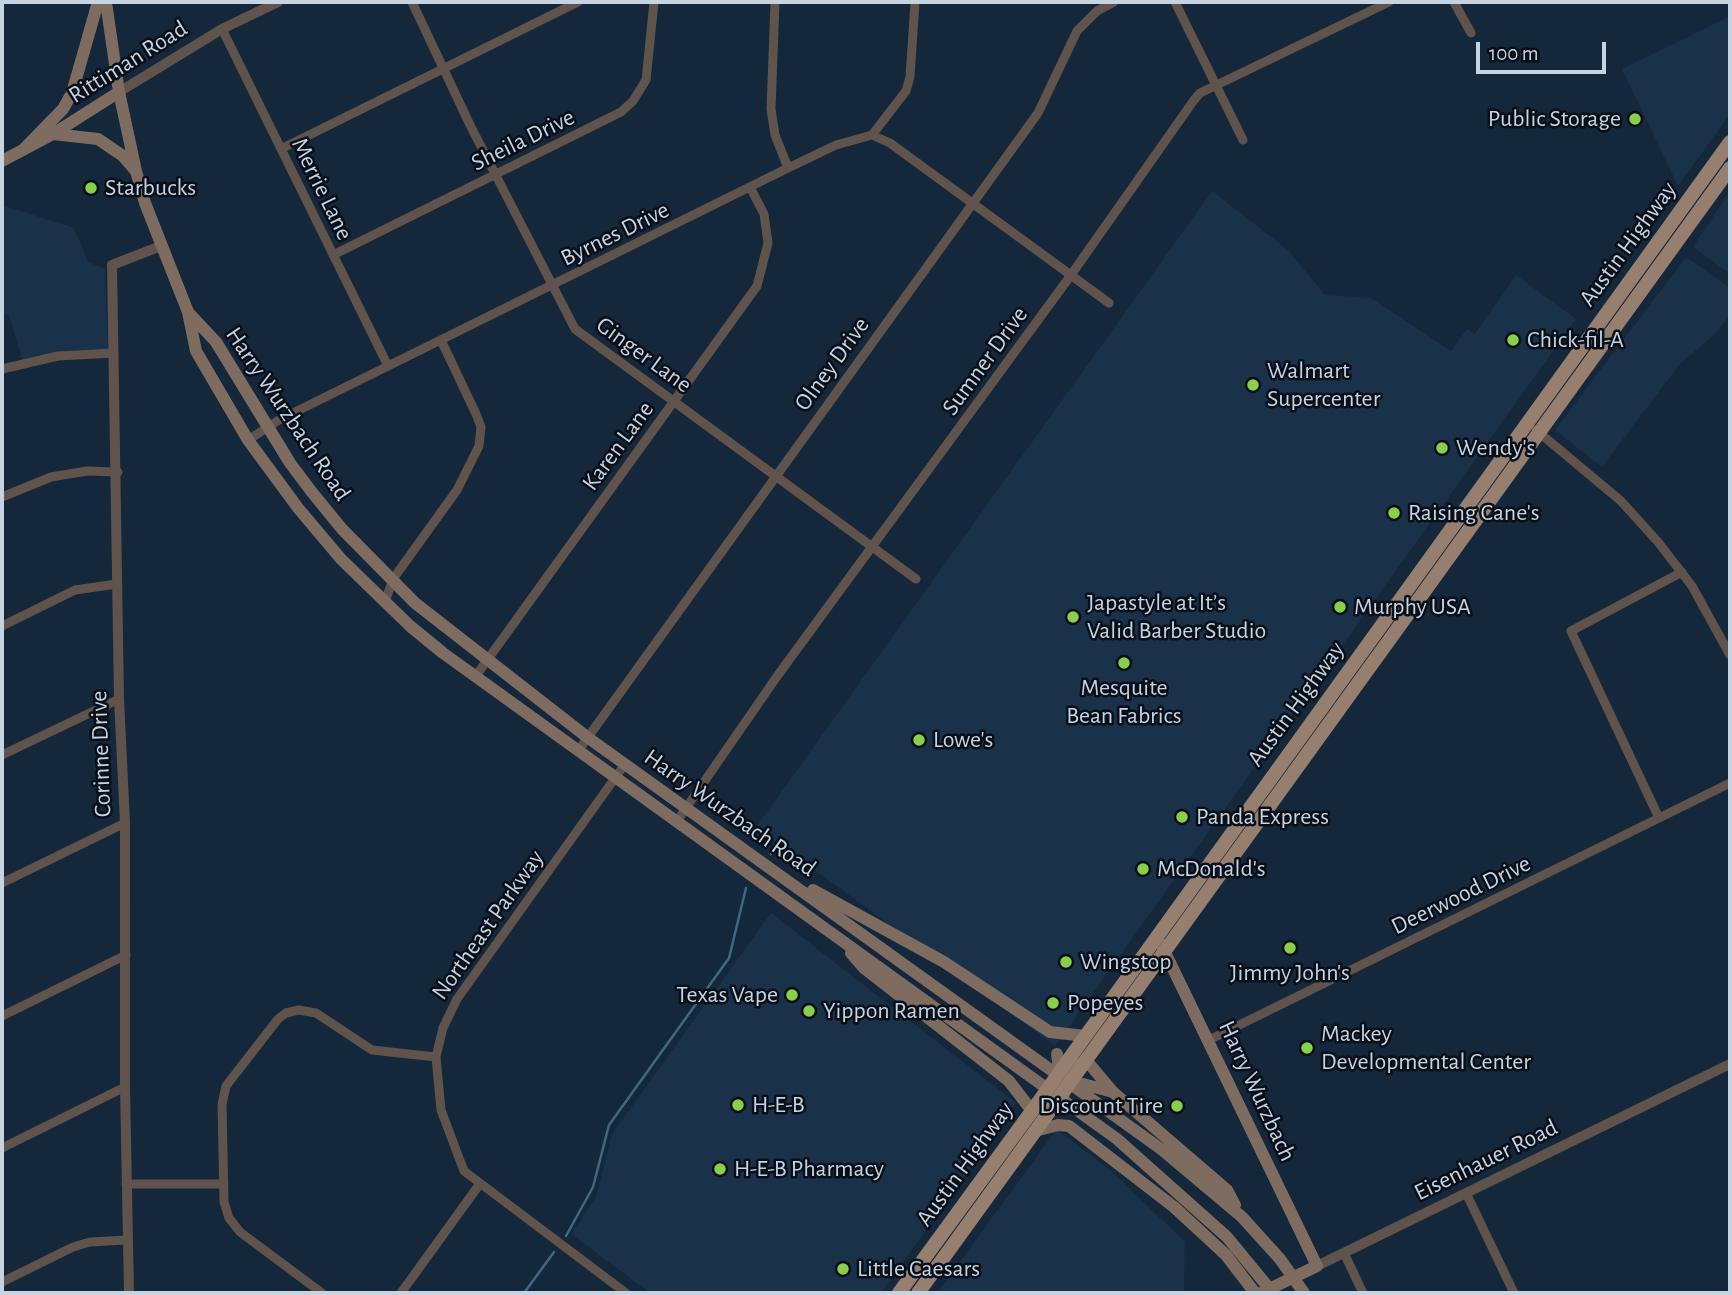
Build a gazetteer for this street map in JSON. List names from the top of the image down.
{
  "streets": {
    "main road": [
      "Rittiman Road",
      "Austin Highway",
      "Harry Wurzbach Road",
      "Harry Wurzbach",
      "Eisenhauer Road"
    ],
    "street": [
      "Sheila Drive",
      "Merrie Lane",
      "Byrnes Drive",
      "Ginger Lane",
      "Sumner Drive",
      "Olney Drive",
      "Karen Lane",
      "Corinne Drive",
      "Deerwood Drive",
      "Northeast Parkway"
    ]
  },
  "crossings": [
    ["Rittiman Road", "Merrie Lane"],
    ["Rittiman Road", "Harry Wurzbach Road"],
    ["Sheila Drive", "Merrie Lane"],
    ["Sheila Drive", "Ginger Lane"],
    ["Merrie Lane", "Byrnes Drive"],
    ["Byrnes Drive", "Ginger Lane"],
    ["Byrnes Drive", "Harry Wurzbach Road"],
    ["Byrnes Drive", "Karen Lane"],
    ["Austin Highway", "Harry Wurzbach"],
    ["Ginger Lane", "Sumner Drive"],
    ["Ginger Lane", "Olney Drive"],
    ["Ginger Lane", "Karen Lane"],
    ["Sumner Drive", "Harry Wurzbach Road"],
    ["Olney Drive", "Harry Wurzbach Road"],
    ["Harry Wurzbach Road", "Karen Lane"],
    ["Harry Wurzbach Road", "Corinne Drive"],
    ["Harry Wurzbach Road", "Northeast Parkway"],
    ["Harry Wurzbach Road", "Eisenhauer Road"],
    ["Deerwood Drive", "Harry Wurzbach"],
    ["Harry Wurzbach", "Eisenhauer Road"]
  ],
  "places": [
    "Public Storage",
    "Starbucks",
    "Chick-fil-A",
    "Walmart Supercenter",
    "Wendy's",
    "Raising Cane's",
    "Murphy USA",
    "Japastyle at It’s Valid Barber Studio",
    "Mesquite Bean Fabrics",
    "Lowe's",
    "Panda Express",
    "McDonald's",
    "Jimmy John's",
    "Wingstop",
    "Texas Vape",
    "Popeyes",
    "Yippon Ramen",
    "Mackey Developmental Center",
    "H-E-B",
    "Discount Tire",
    "H-E-B Pharmacy",
    "Little Caesars"
  ],
  "scale_bar": "100 m"
}
